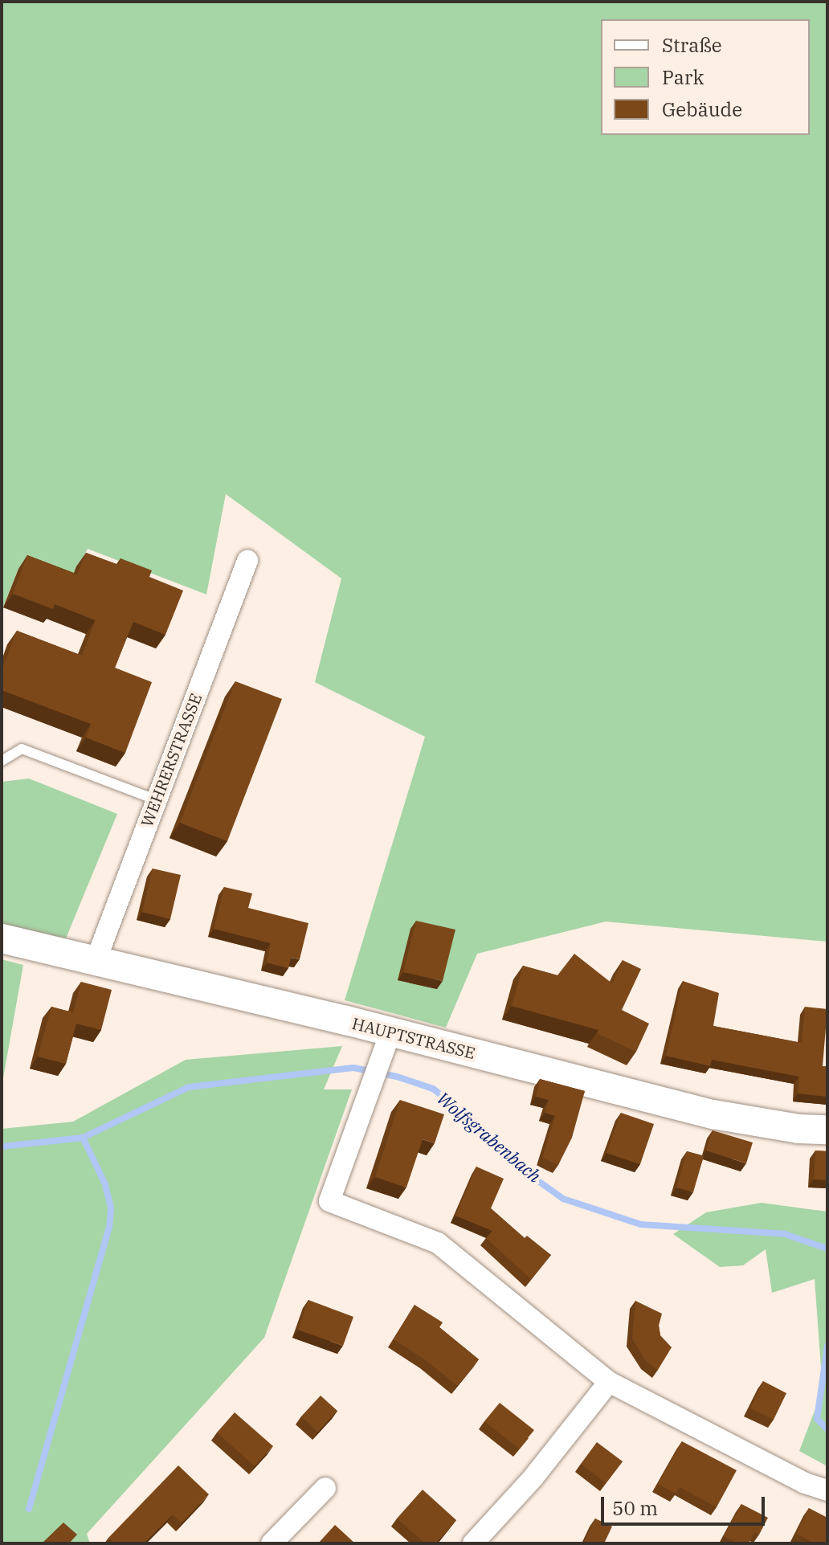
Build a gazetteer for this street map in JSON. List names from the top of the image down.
{
  "streets": {
    "main road": ["HAUPTSTRASSE"],
    "street": ["WEHRERSTRASSE"]
  },
  "crossings": [
    ["WEHRERSTRASSE", "HAUPTSTRASSE"]
  ],
  "water": ["Wolfsgrabenbach"],
  "legend": ["Straße", "Park", "Gebäude"],
  "scale_bar": "50 m"
}
